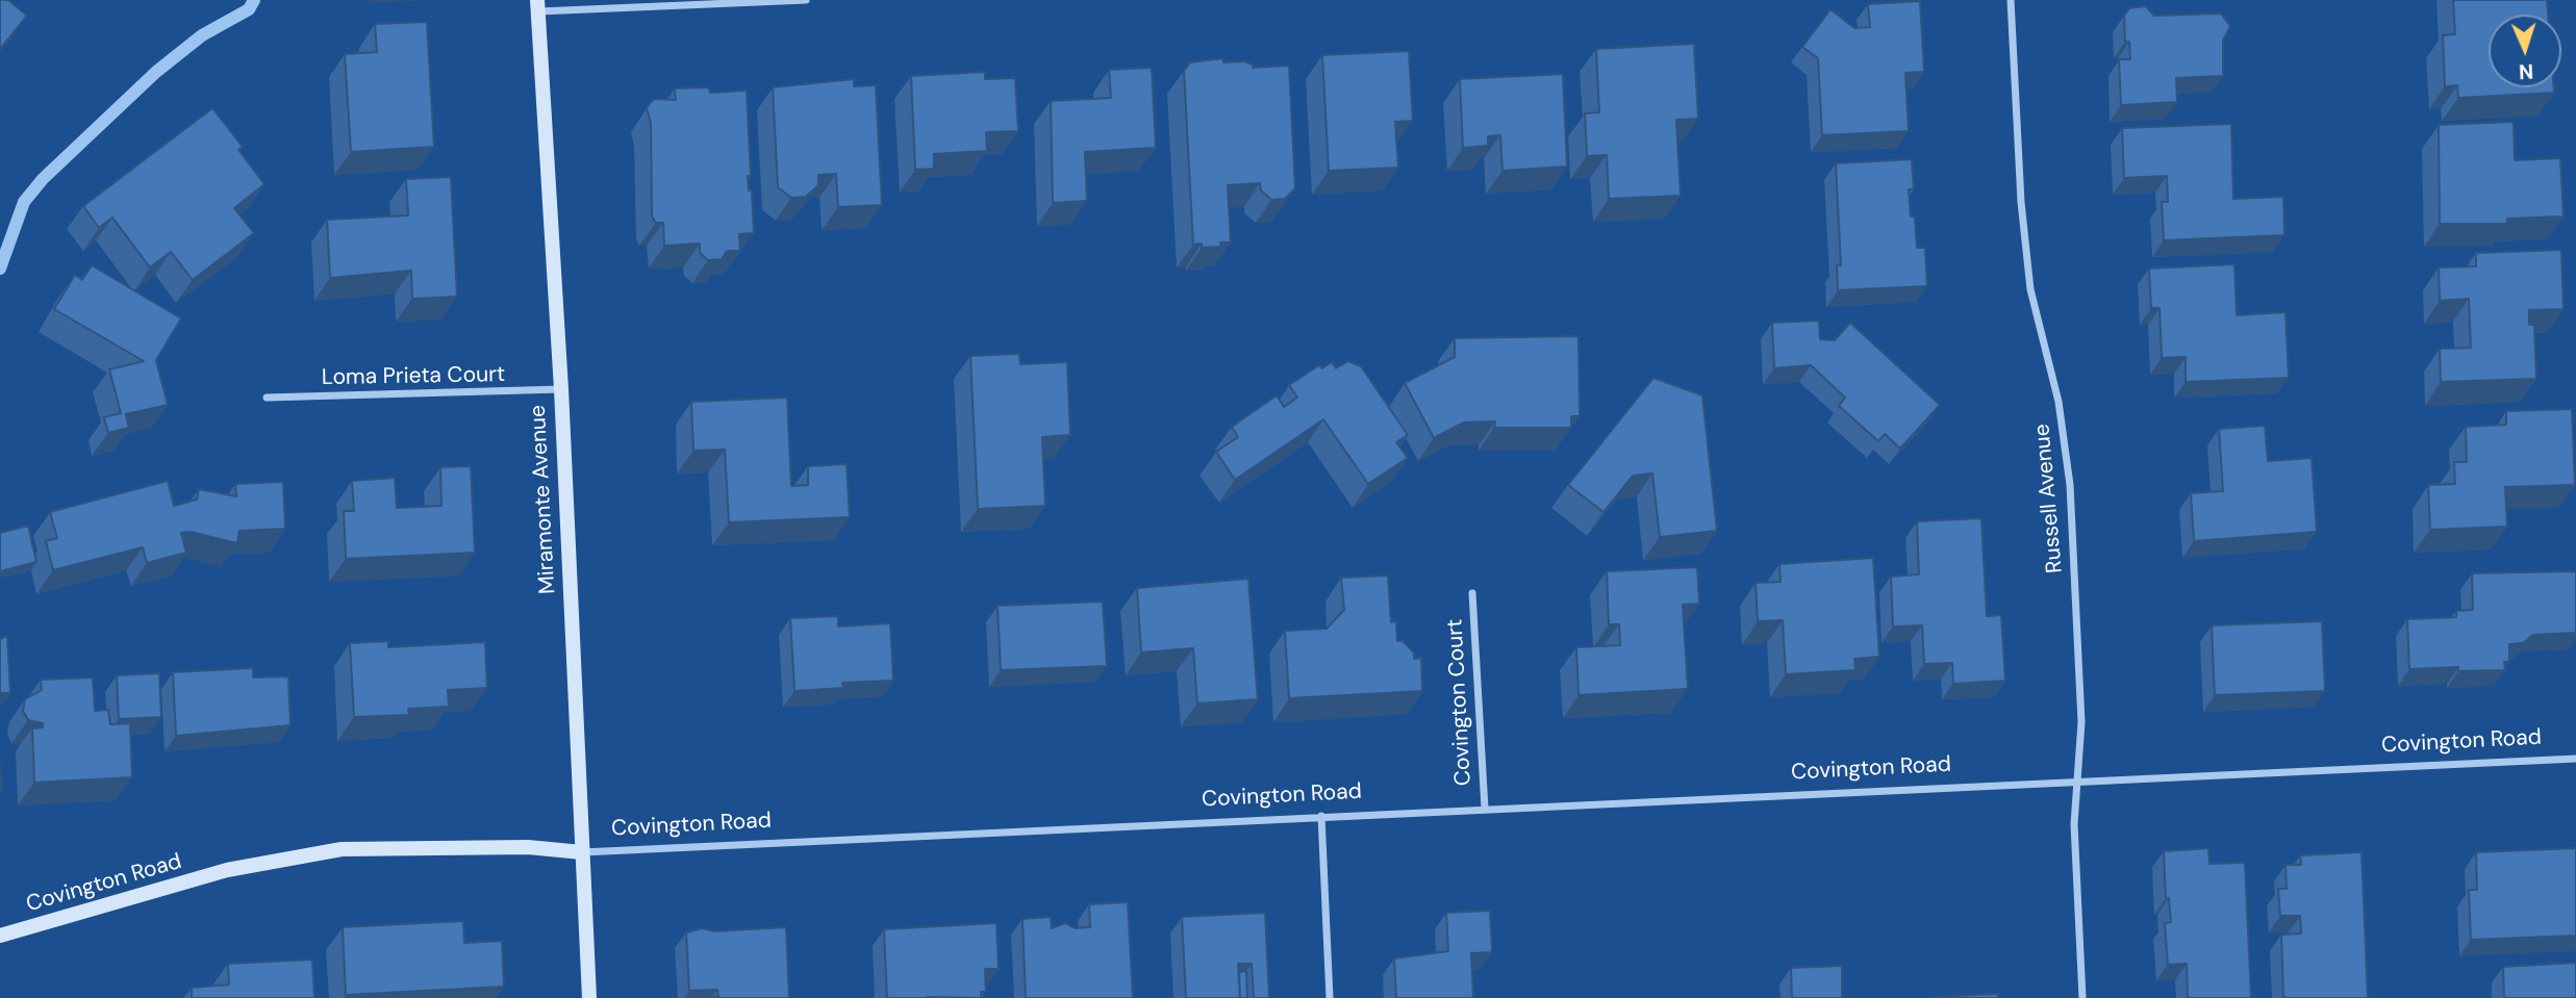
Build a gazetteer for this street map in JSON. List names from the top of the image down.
{
  "streets": {
    "street": [
      "Loma Prieta Court",
      "Russell Avenue",
      "Miramonte Avenue",
      "Covington Court",
      "Covington Road"
    ]
  },
  "crossings": [
    ["Loma Prieta Court", "Miramonte Avenue"],
    ["Russell Avenue", "Covington Road"],
    ["Miramonte Avenue", "Covington Road"],
    ["Covington Court", "Covington Road"]
  ],
  "north": "bottom"
}
